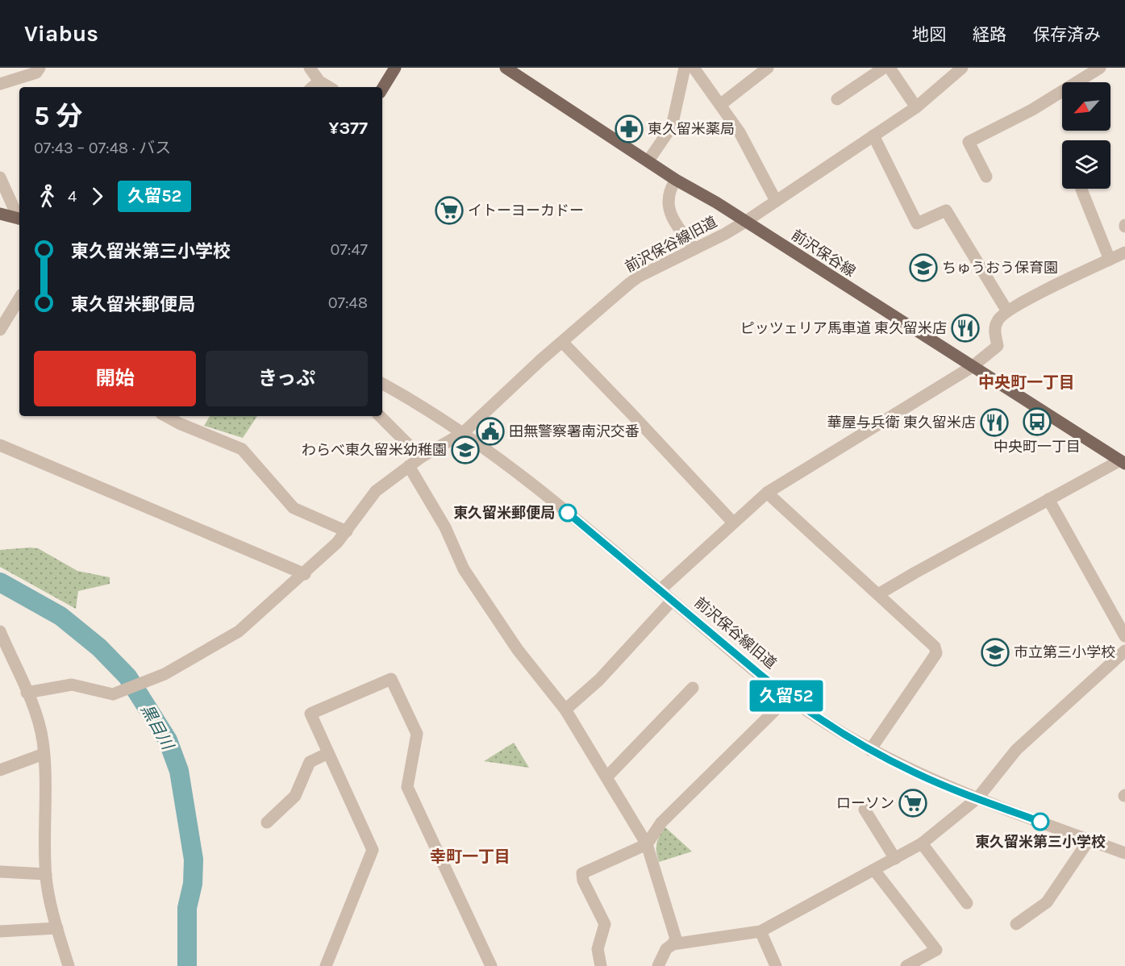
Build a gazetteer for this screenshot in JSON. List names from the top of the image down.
{
  "streets": {
    "main road": ["前沢保谷線"],
    "street": ["前沢保谷線旧道"]
  },
  "crossings": [
    ["前沢保谷線旧道", "前沢保谷線"]
  ],
  "districts": ["中央町一丁目", "幸町一丁目"],
  "water": ["黒目川"],
  "places": {
    "pharmacy": ["東久留米薬局"],
    "supermarket": ["イトーヨーカドー", "ローソン"],
    "school or university": ["ちゅうおう保育園", "わらべ東久留米幼稚園", "市立第三小学校"],
    "restaurant": ["ピッツェリア馬車道 東久留米店", "華屋与兵衛 東久留米店"],
    "bus stop": ["中央町一丁目"],
    "public building": ["田無警察署南沢交番"],
    "other": ["東久留米郵便局", "東久留米第三小学校"]
  },
  "lines": ["bus line 久留52"],
  "north": "bottom left",
  "page": {
    "header": "Viabus",
    "nav": ["地図", "経路", "保存済み"],
    "on_map": "久留52",
    "heading": ["5 分", "07:43 – 07:48 · バス", "¥377"],
    "legs": ["4", "久留52"],
    "list": [
      {
        "name": "東久留米第三小学校",
        "value": "07:47"
      },
      {
        "name": "東久留米郵便局",
        "value": "07:48"
      }
    ],
    "buttons": ["開始", "きっぷ"]
  }
}
